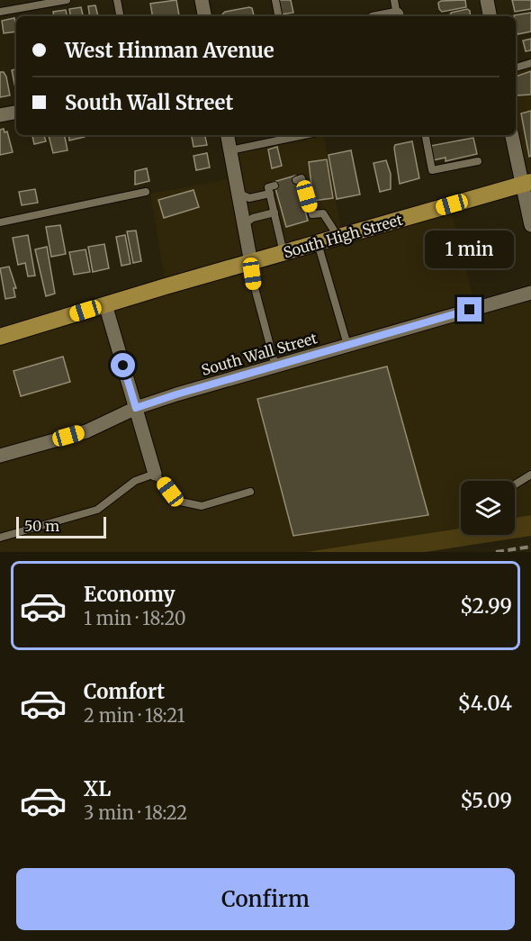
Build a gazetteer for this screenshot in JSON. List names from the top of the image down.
{
  "streets": {
    "main road": ["South High Street"],
    "street": ["South Wall Street"]
  },
  "scale_bar": "50 m",
  "page": {
    "banner": ["West Hinman Avenue", "South Wall Street"],
    "bubble": "1 min",
    "scale": "50 m",
    "list": [
      {
        "name": "Economy",
        "note": "1 min · 18:20",
        "value": "$2.99"
      },
      {
        "name": "Comfort",
        "note": "2 min · 18:21",
        "value": "$4.04"
      },
      {
        "name": "XL",
        "note": "3 min · 18:22",
        "value": "$5.09"
      }
    ],
    "buttons": "Confirm"
  }
}
